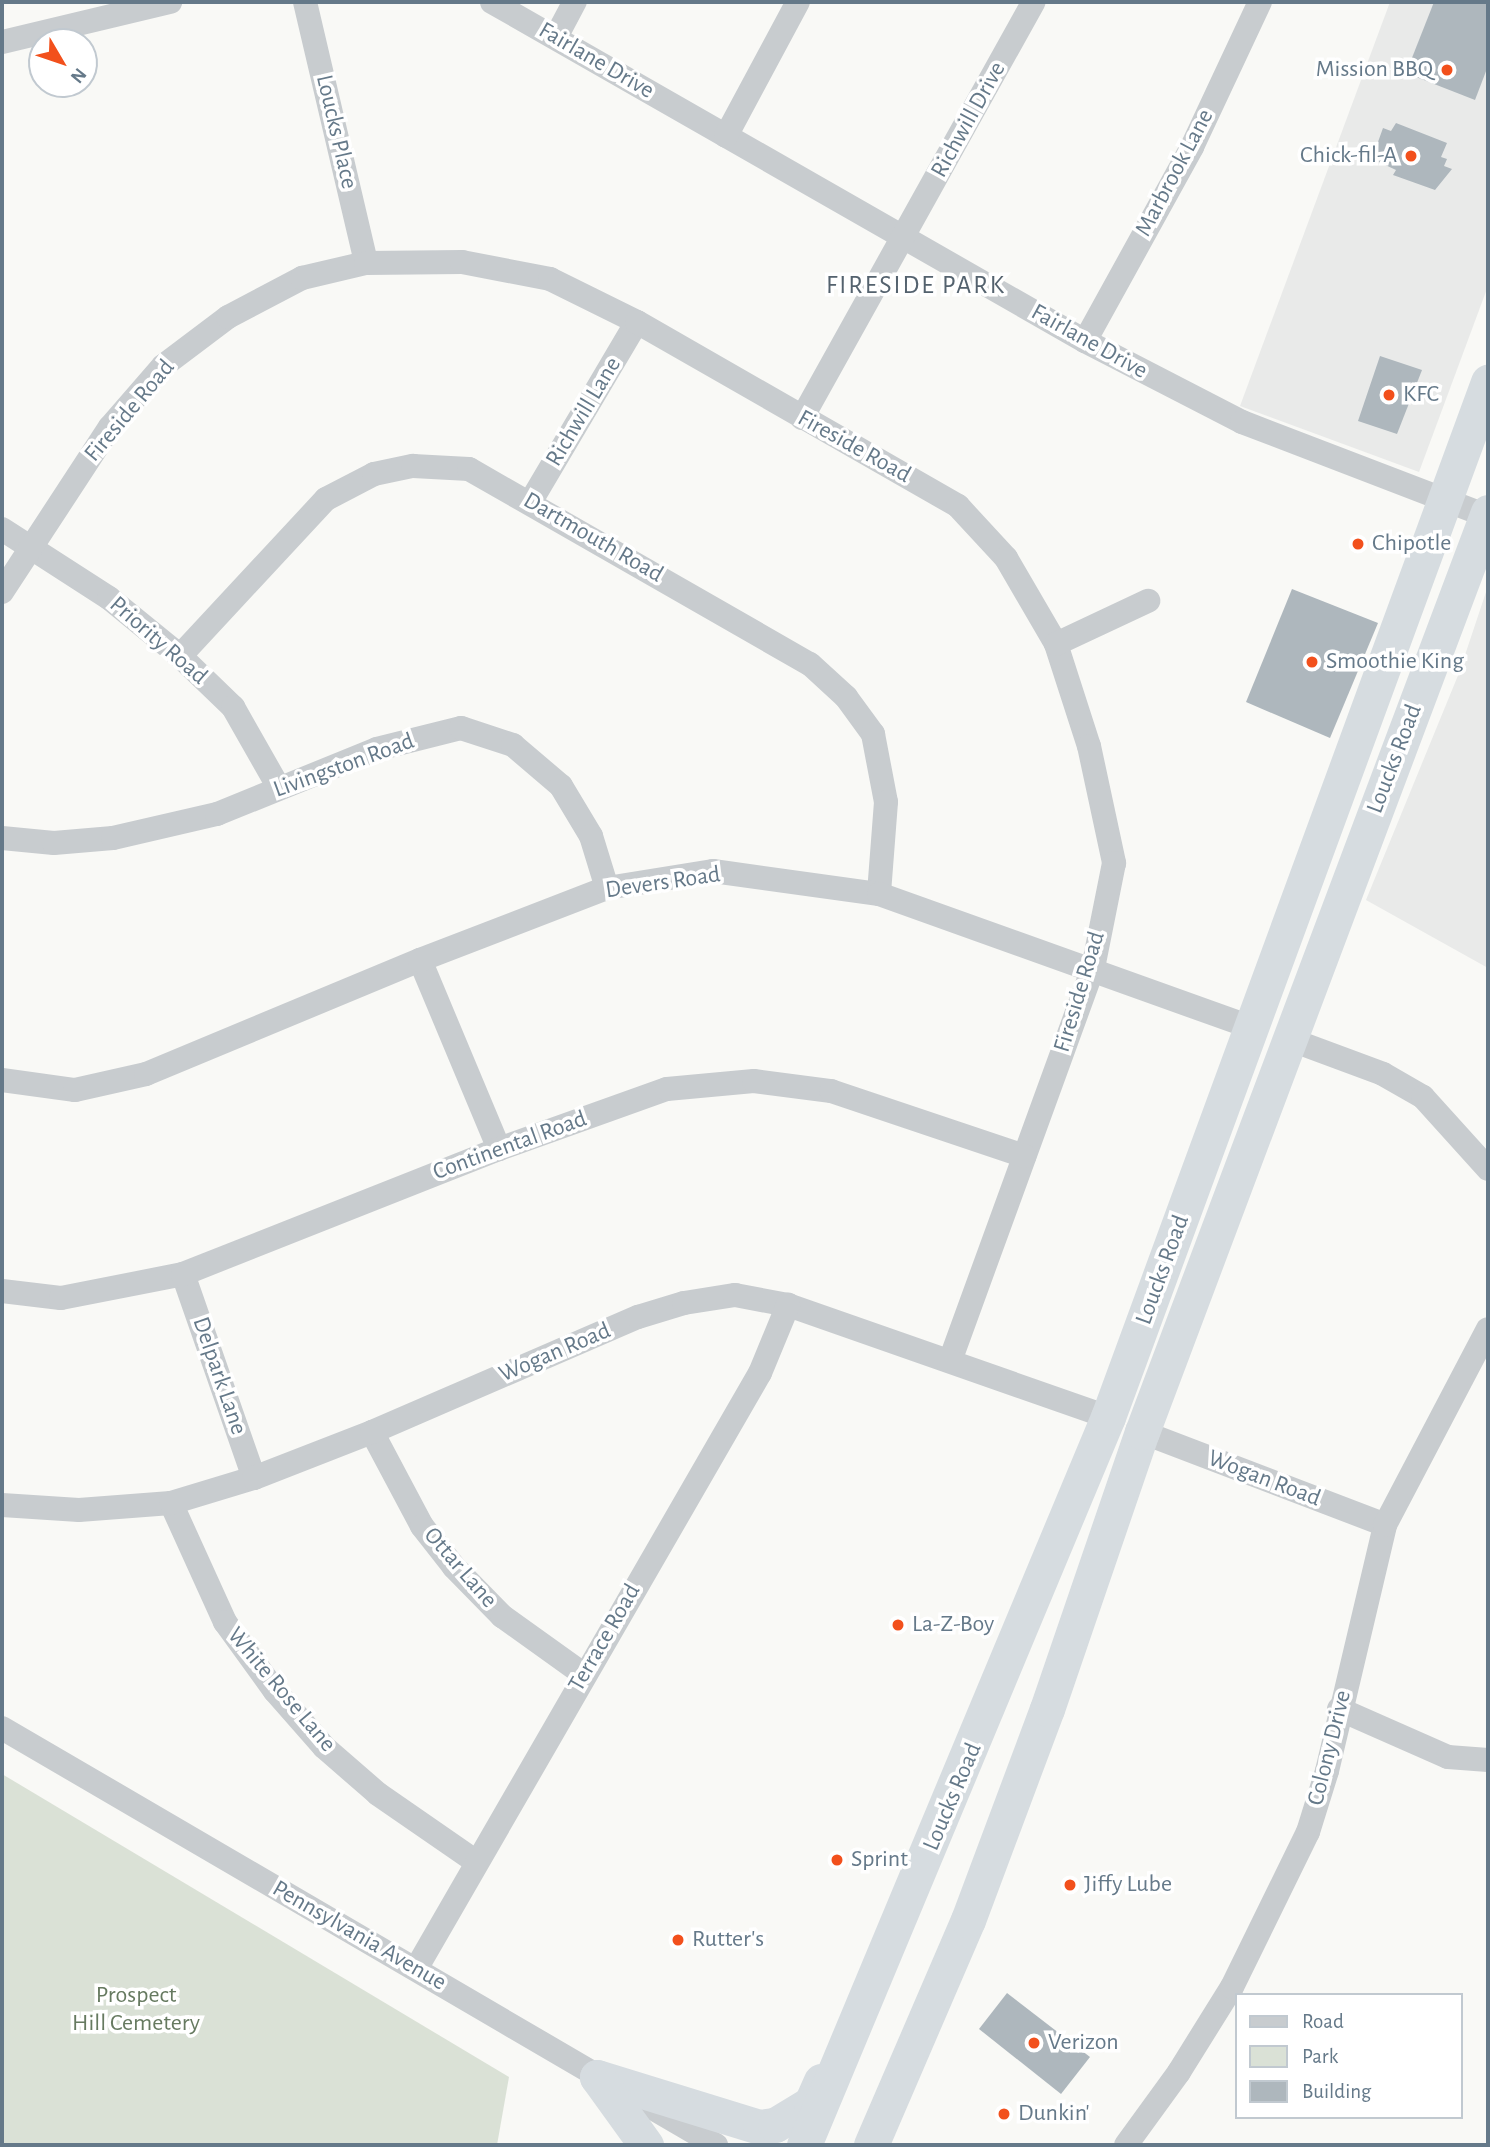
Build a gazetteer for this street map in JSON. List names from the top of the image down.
{
  "streets": {
    "highway": ["Loucks Road"],
    "street": [
      "Fairlane Drive",
      "Richwill Drive",
      "Loucks Place",
      "Marbrook Lane",
      "Fireside Road",
      "Richwill Lane",
      "Dartmouth Road",
      "Priority Road",
      "Livingston Road",
      "Devers Road",
      "Continental Road",
      "Wogan Road",
      "Delpark Lane",
      "Ottar Lane",
      "Terrace Road",
      "White Rose Lane",
      "Colony Drive",
      "Pennsylvania Avenue"
    ]
  },
  "crossings": [
    ["Fairlane Drive", "Richwill Drive"],
    ["Fairlane Drive", "Marbrook Lane"],
    ["Fairlane Drive", "Loucks Road"],
    ["Loucks Place", "Fireside Road"],
    ["Fireside Road", "Richwill Lane"],
    ["Fireside Road", "Priority Road"],
    ["Fireside Road", "Devers Road"],
    ["Fireside Road", "Continental Road"],
    ["Fireside Road", "Wogan Road"],
    ["Richwill Lane", "Dartmouth Road"],
    ["Dartmouth Road", "Priority Road"],
    ["Dartmouth Road", "Devers Road"],
    ["Priority Road", "Livingston Road"],
    ["Loucks Road", "Devers Road"],
    ["Loucks Road", "Wogan Road"],
    ["Livingston Road", "Devers Road"],
    ["Continental Road", "Delpark Lane"],
    ["Wogan Road", "Delpark Lane"],
    ["Wogan Road", "Ottar Lane"],
    ["Wogan Road", "Terrace Road"],
    ["Wogan Road", "White Rose Lane"],
    ["Wogan Road", "Colony Drive"],
    ["Ottar Lane", "Terrace Road"],
    ["Terrace Road", "White Rose Lane"],
    ["Terrace Road", "Pennsylvania Avenue"]
  ],
  "districts": ["FIRESIDE PARK"],
  "parks": ["Prospect Hill Cemetery"],
  "places": [
    "Mission BBQ",
    "Chick-fil-A",
    "KFC",
    "Chipotle",
    "Smoothie King",
    "La-Z-Boy",
    "Sprint",
    "Jiffy Lube",
    "Rutter's",
    "Verizon",
    "Dunkin'"
  ],
  "legend": ["Road", "Park", "Building"],
  "north": "bottom right"
}
